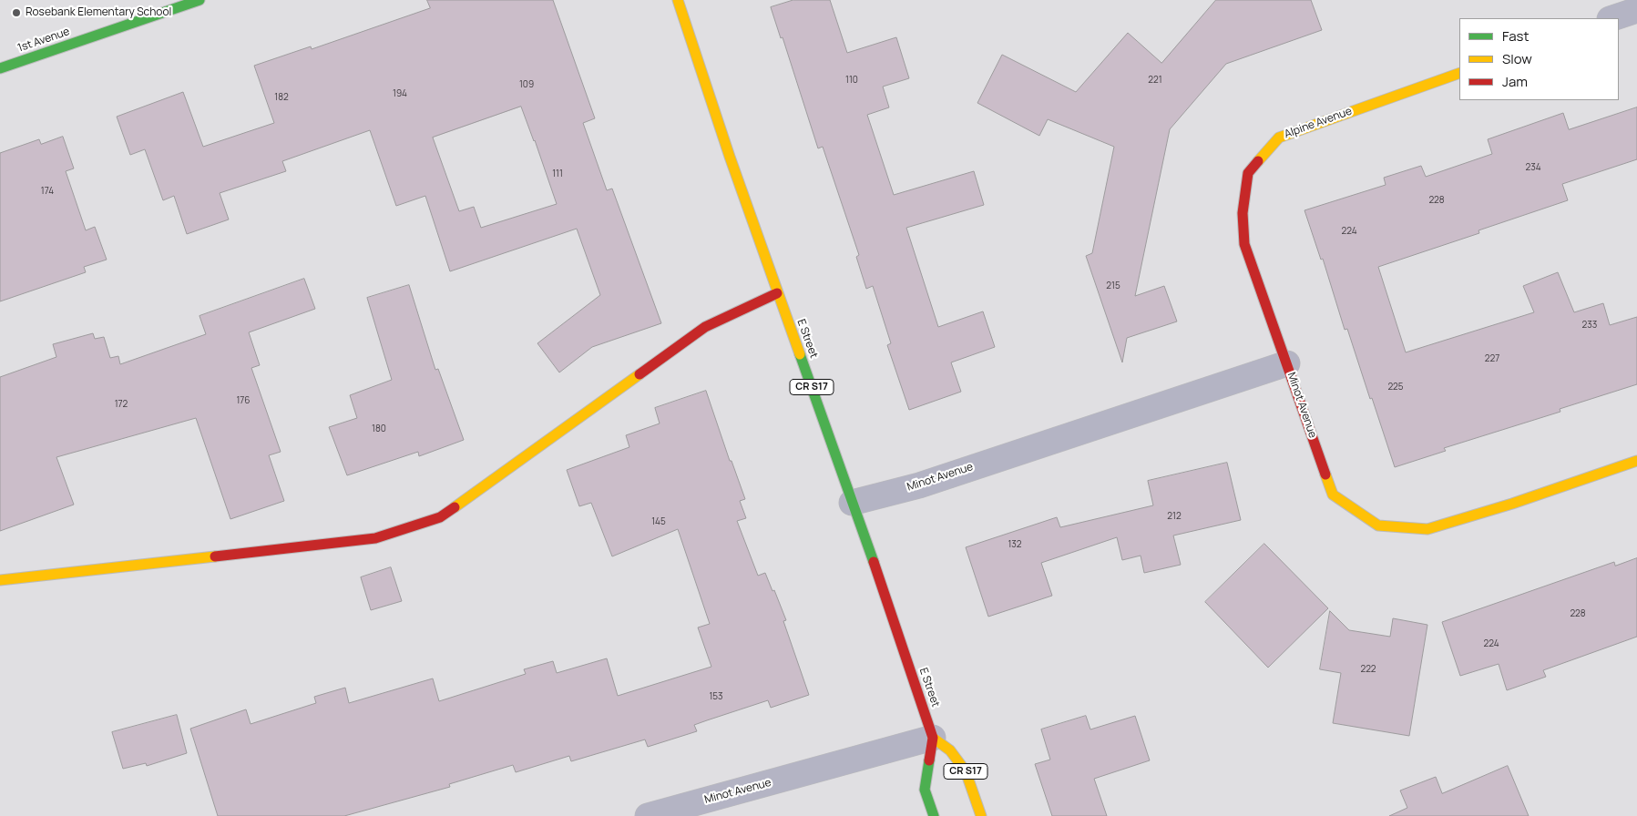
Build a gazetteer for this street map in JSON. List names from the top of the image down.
{
  "streets": {
    "street": [
      "1st Avenue",
      "Alpine Avenue",
      "E Street",
      "CR S17",
      "Minot Avenue"
    ]
  },
  "crossings": [
    ["Alpine Avenue", "Minot Avenue"],
    ["E Street", "CR S17"],
    ["E Street", "Minot Avenue"],
    ["CR S17", "Minot Avenue"]
  ],
  "places": ["Rosebank Elementary School"],
  "house_numbers": [
    "110",
    "221",
    "109",
    "194",
    "182",
    "234",
    "111",
    "174",
    "228",
    "224",
    "215",
    "233",
    "227",
    "225",
    "176",
    "172",
    "180",
    "212",
    "145",
    "132",
    "228",
    "224",
    "222",
    "153"
  ],
  "legend": ["Fast", "Slow", "Jam"]
}
